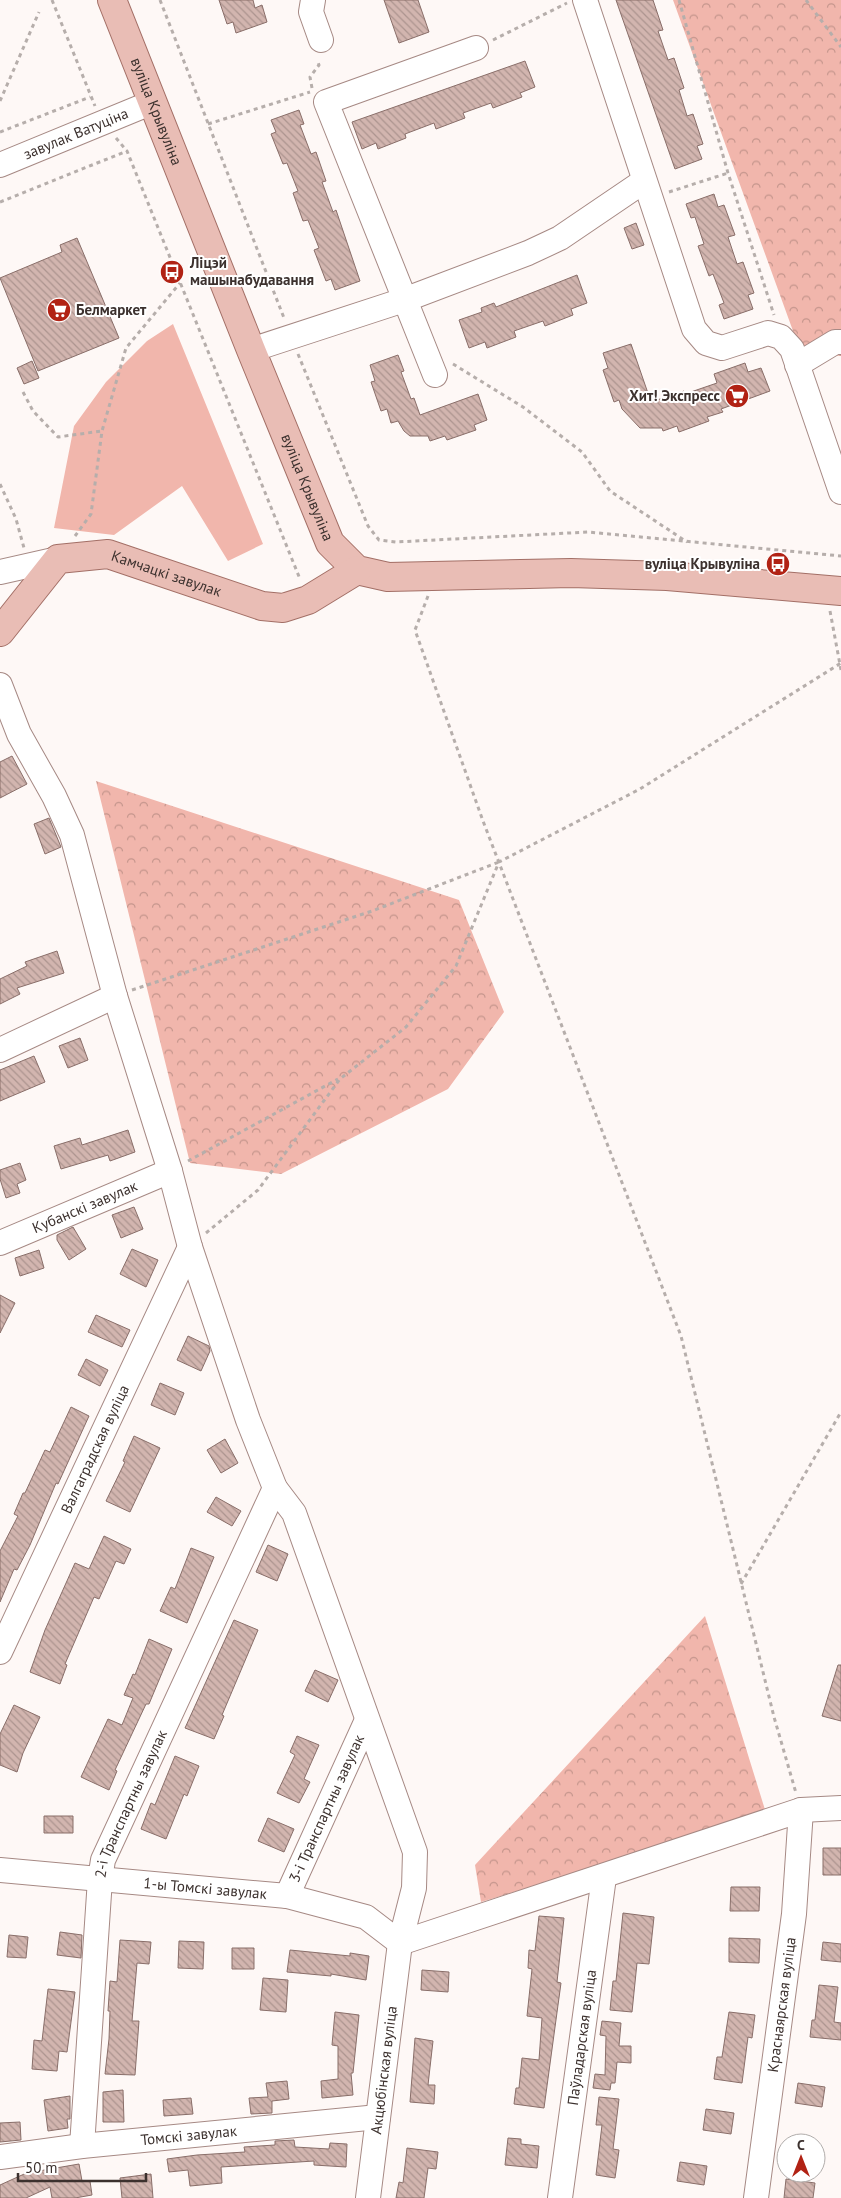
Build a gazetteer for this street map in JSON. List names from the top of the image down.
{
  "streets": {
    "main road": ["вуліца Крывуліна", "Камчацкі завулак"],
    "street": [
      "завулак Ватуціна",
      "Кубанскі завулак",
      "Валгаградская вуліца",
      "2-і Транспартны завулак",
      "3-і Транспартны завулак",
      "1-ы Томскі завулак",
      "Краснаярская вуліца",
      "Паўладарская вуліца",
      "Акцюбінская вуліца",
      "Томскі завулак"
    ]
  },
  "crossings": [
    ["вуліца Крывуліна", "завулак Ватуціна"],
    ["вуліца Крывуліна", "Камчацкі завулак"],
    ["Кубанскі завулак", "Акцюбінская вуліца"],
    ["Валгаградская вуліца", "Акцюбінская вуліца"],
    ["2-і Транспартны завулак", "1-ы Томскі завулак"],
    ["2-і Транспартны завулак", "Акцюбінская вуліца"],
    ["2-і Транспартны завулак", "Томскі завулак"],
    ["3-і Транспартны завулак", "1-ы Томскі завулак"],
    ["3-і Транспартны завулак", "Акцюбінская вуліца"],
    ["1-ы Томскі завулак", "Акцюбінская вуліца"],
    ["Акцюбінская вуліца", "Томскі завулак"]
  ],
  "places": {
    "bus stop": ["Ліцэй машынабудавання", "вуліца Крывуліна"],
    "supermarket": ["Белмаркет", "Хит! Экспресс"]
  },
  "scale_bar": "50 m",
  "north": "top"
}
